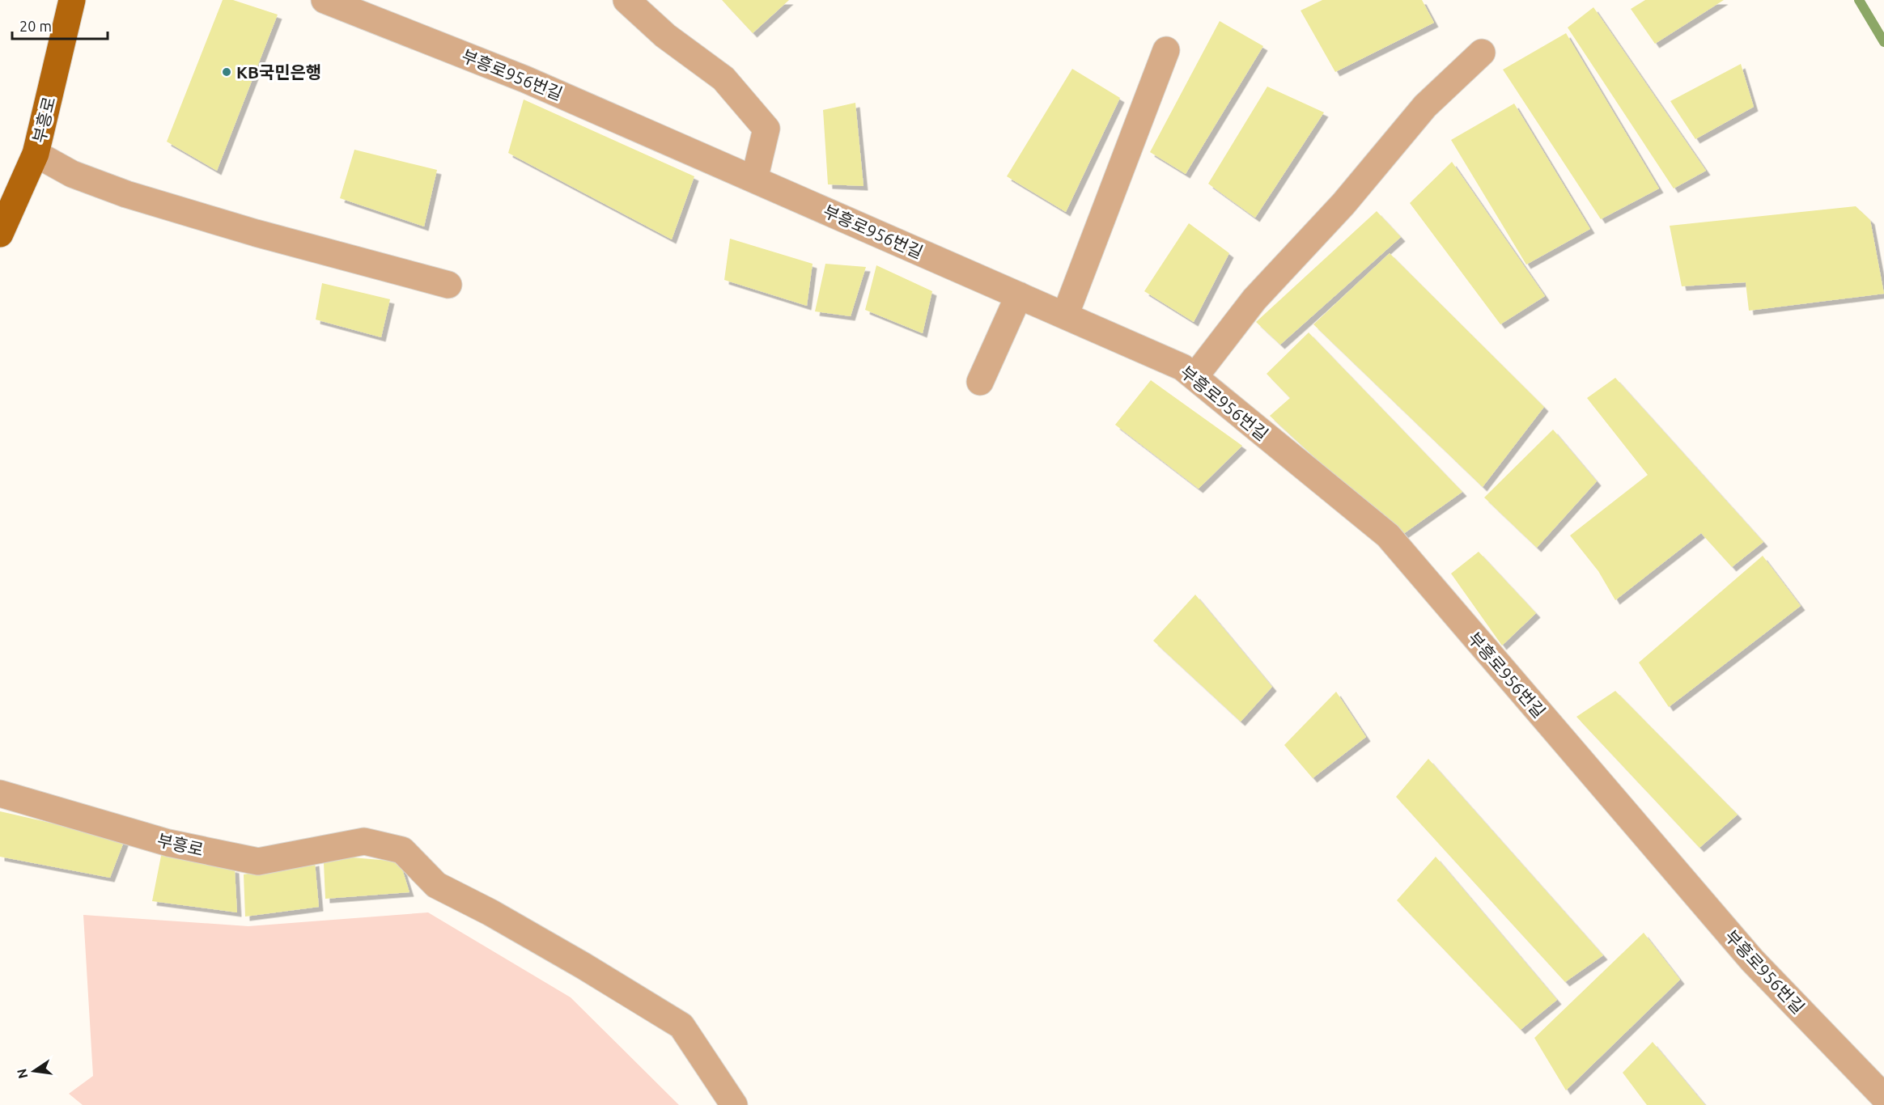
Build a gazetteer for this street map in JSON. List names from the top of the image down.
{
  "streets": {
    "main road": ["부흥로"],
    "street": ["부흥로956번길"]
  },
  "places": ["KB국민은행"],
  "scale_bar": "20 m",
  "north": "left"
}
